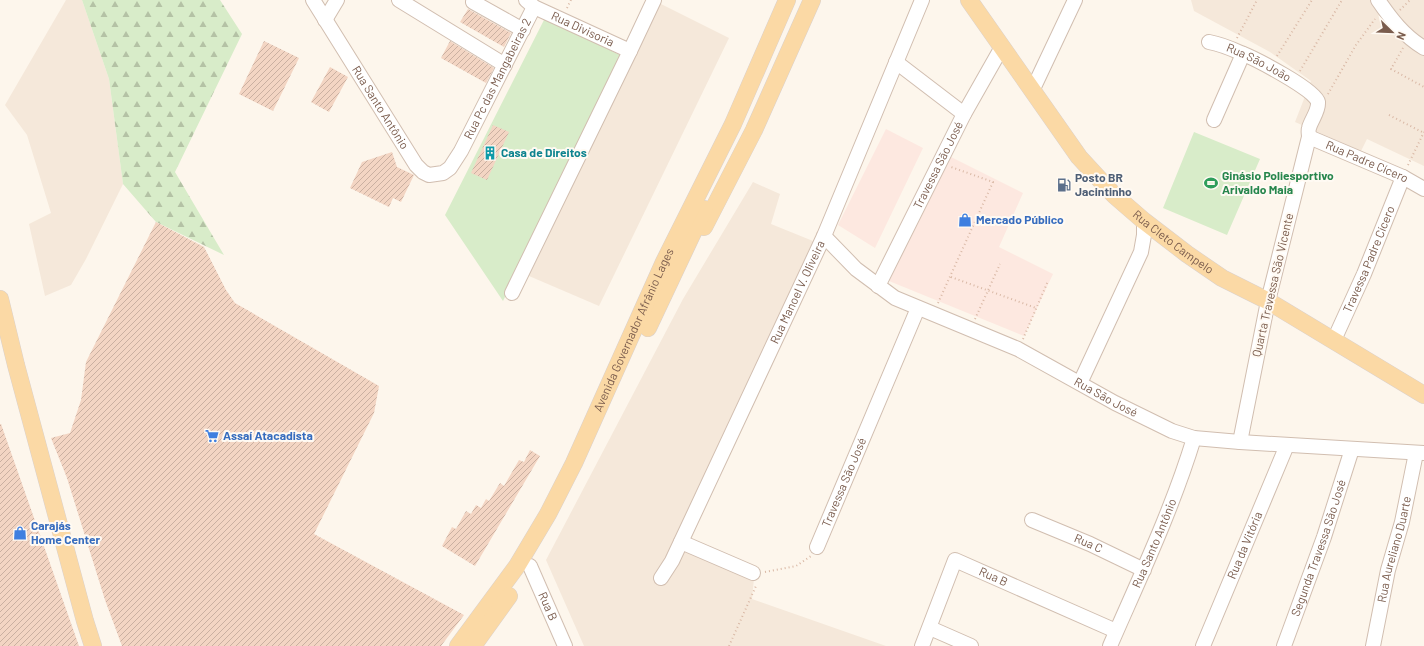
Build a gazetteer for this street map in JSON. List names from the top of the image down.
{
  "streets": {
    "main road": ["Rua Cleto Campelo", "Avenida Governador Afrânio Lages"],
    "street": [
      "Rua Divisoria",
      "Rua São João",
      "Rua Pc das Mangabeiras 2",
      "Rua Santo Antônio",
      "Rua Padre Cícero",
      "Travessa São José",
      "Travessa Padre Cícero",
      "Quarta Travessa São Vicente",
      "Rua Manoel V. Oliveira",
      "Rua São José",
      "Rua C",
      "Rua da Vitória",
      "Segunda Travessa São José",
      "Rua Aureliano Duarte",
      "Rua B"
    ]
  },
  "crossings": [
    ["Rua Divisoria", "Rua Pc das Mangabeiras 2"],
    ["Rua São João", "Quarta Travessa São Vicente"],
    ["Rua Pc das Mangabeiras 2", "Rua Santo Antônio"],
    ["Rua Santo Antônio", "Rua São José"],
    ["Rua Santo Antônio", "Rua C"],
    ["Rua Santo Antônio", "Rua B"],
    ["Rua Padre Cícero", "Travessa Padre Cícero"],
    ["Rua Padre Cícero", "Quarta Travessa São Vicente"],
    ["Travessa São José", "Rua Cleto Campelo"],
    ["Travessa São José", "Rua São José"],
    ["Rua Cleto Campelo", "Travessa Padre Cícero"],
    ["Rua Cleto Campelo", "Quarta Travessa São Vicente"],
    ["Quarta Travessa São Vicente", "Rua São José"],
    ["Rua Manoel V. Oliveira", "Rua São José"],
    ["Avenida Governador Afrânio Lages", "Rua B"],
    ["Rua São José", "Rua da Vitória"],
    ["Rua São José", "Segunda Travessa São José"],
    ["Rua São José", "Rua Aureliano Duarte"]
  ],
  "places": {
    "building": ["Casa de Direitos"],
    "sports": ["Ginásio Poliesportivo Arivaldo Maia"],
    "fuel station": ["Posto BR Jacintinho"],
    "shop": ["Mercado Público", "Carajás Home Center"],
    "supermarket": ["Assaí Atacadista"]
  },
  "north": "bottom right"
}
